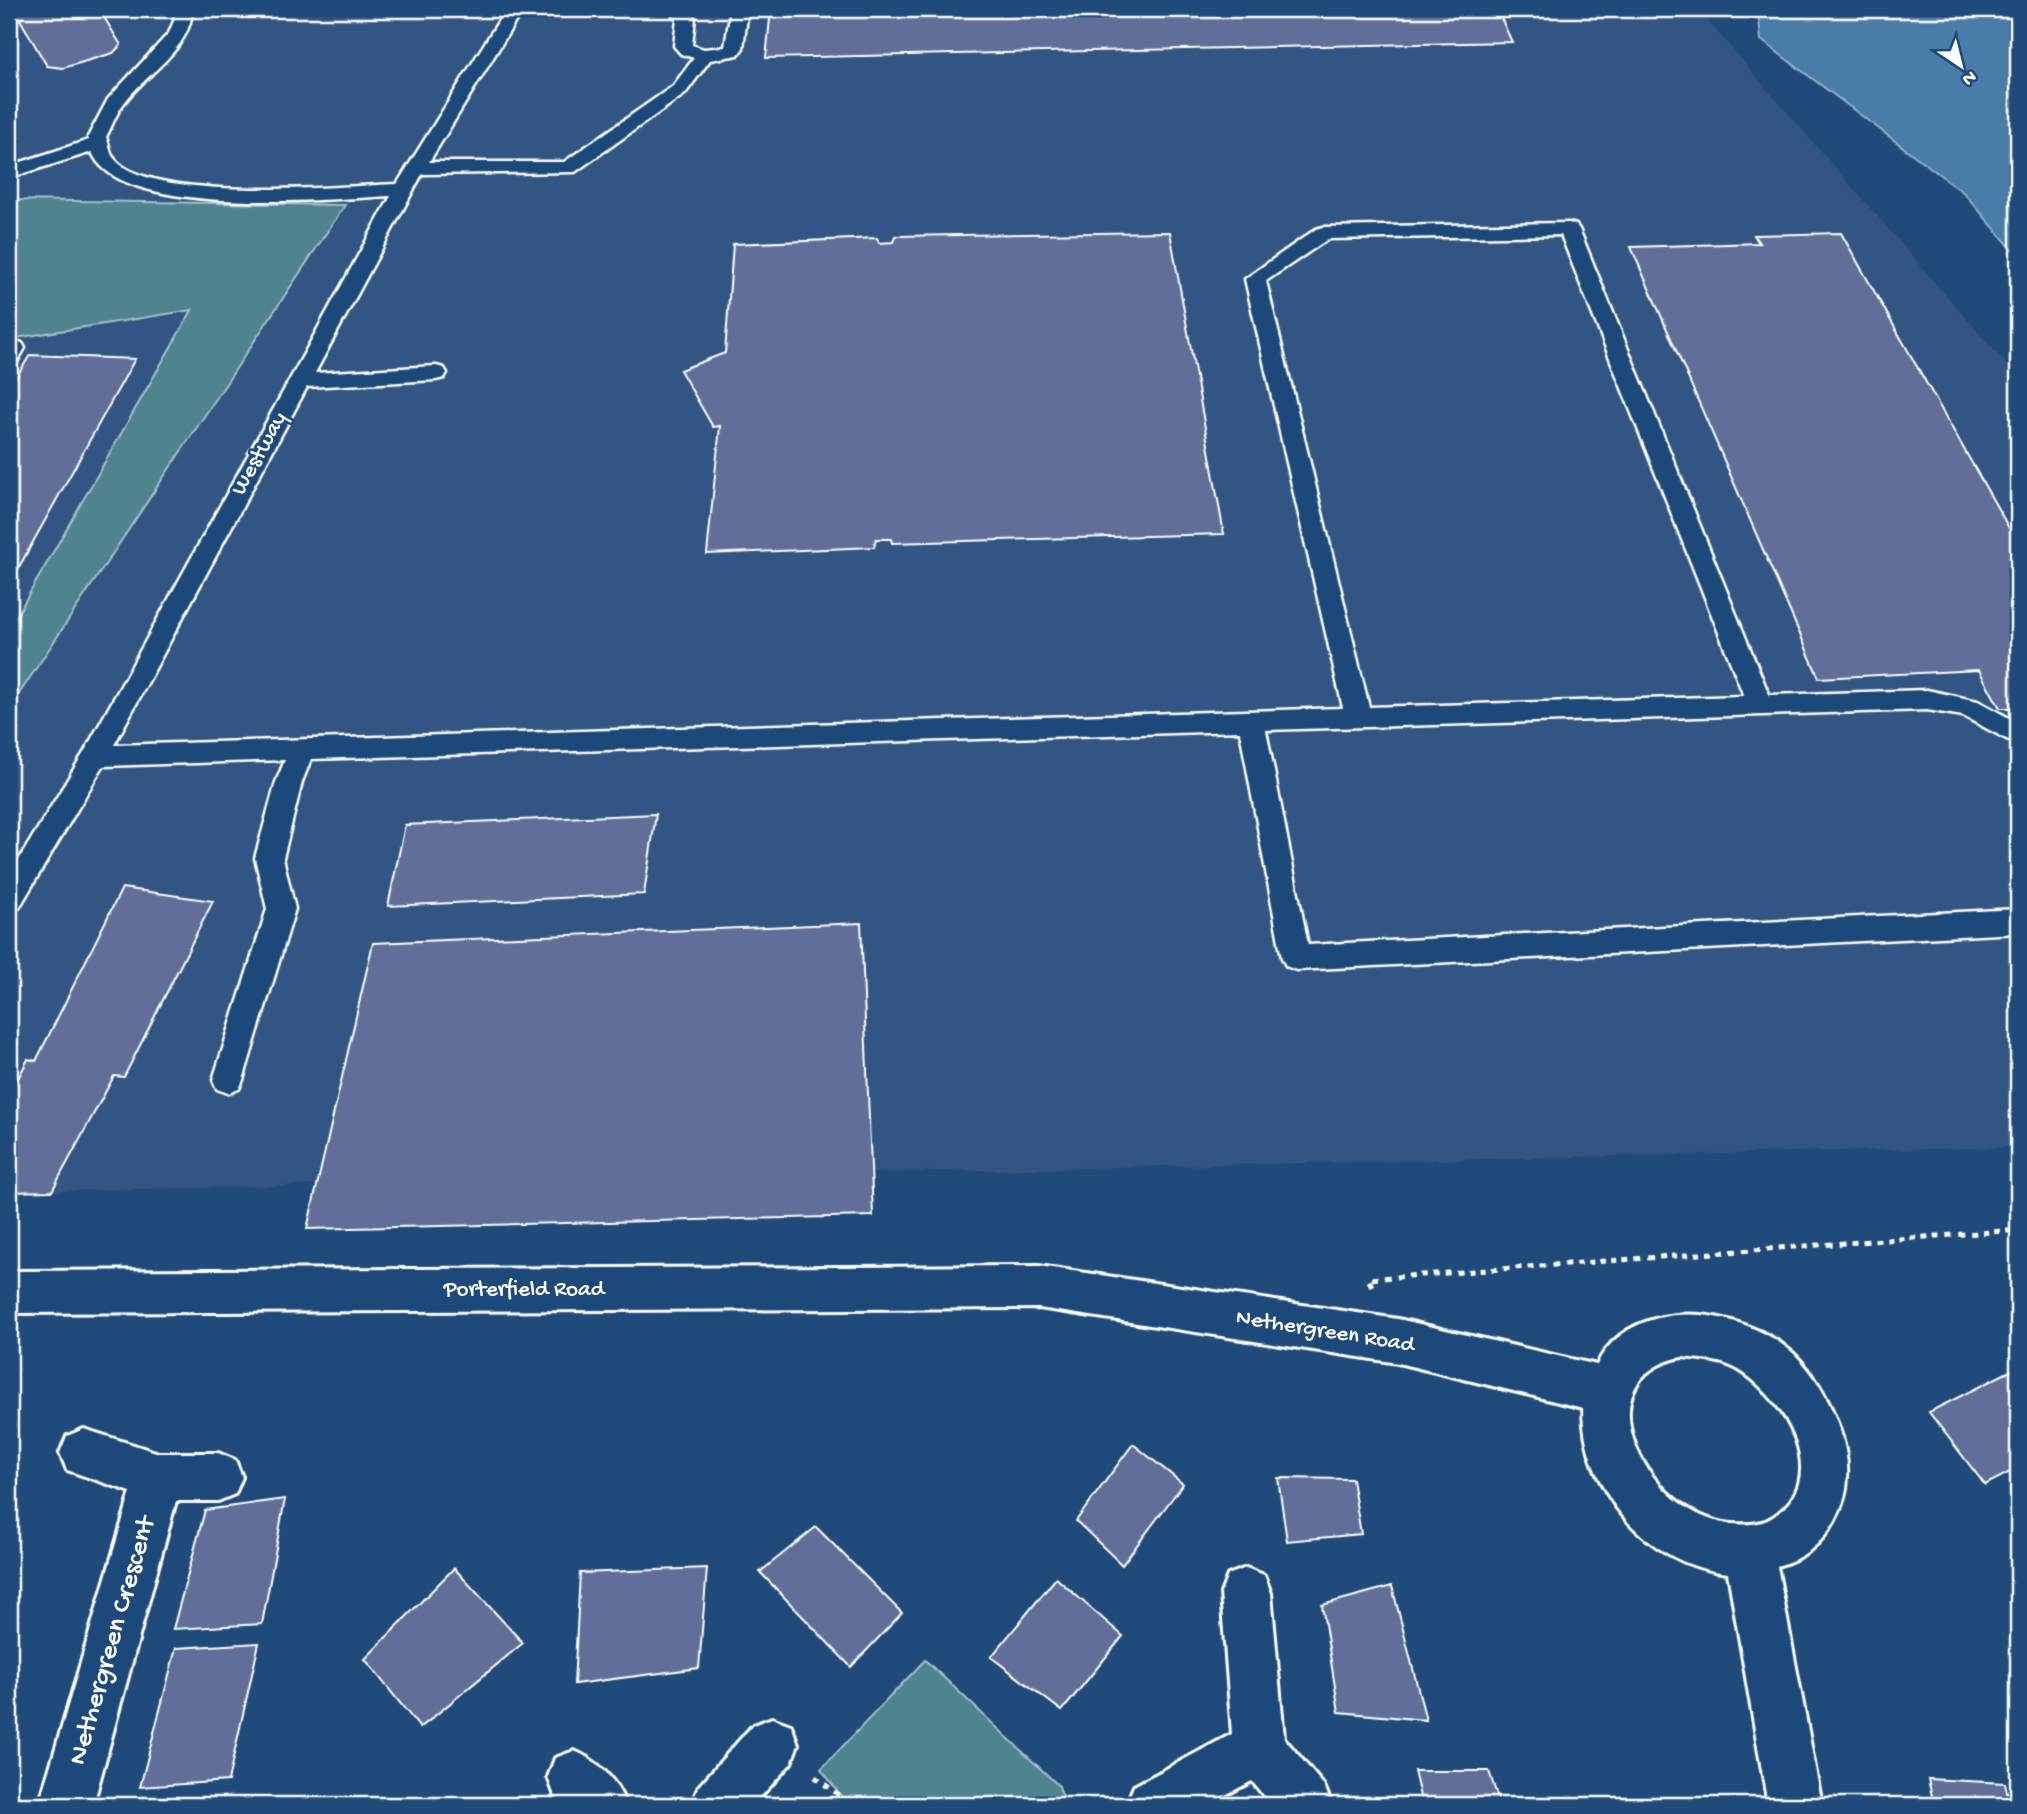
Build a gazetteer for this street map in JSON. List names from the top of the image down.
{
  "streets": {
    "street": ["Porterfield Road", "Nethergreen Road", "Nethergreen Crescent"],
    "lane": ["Westway"]
  },
  "crossings": [
    ["Porterfield Road", "Nethergreen Road"]
  ],
  "north": "bottom right"
}
